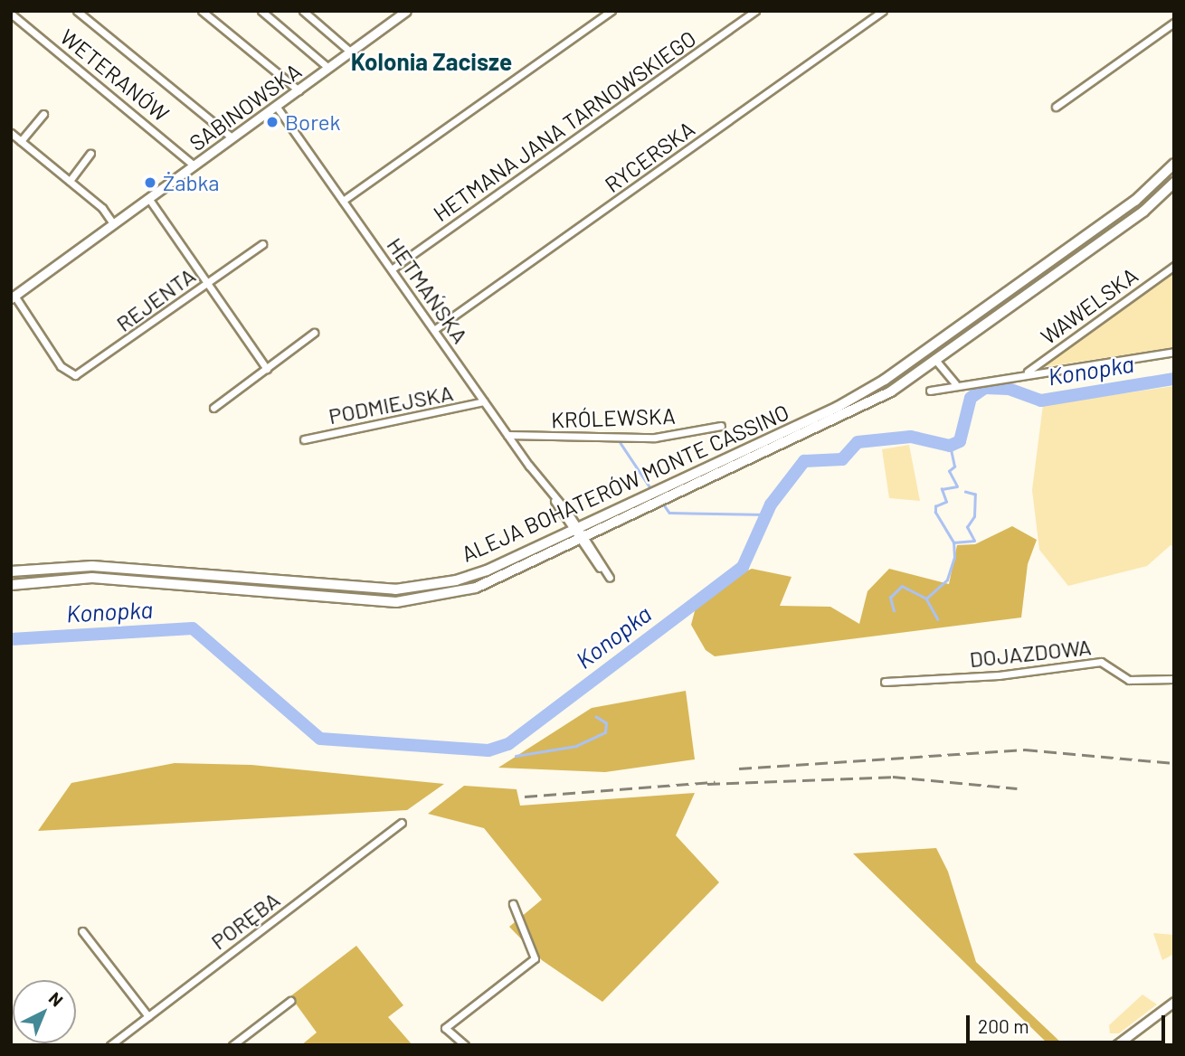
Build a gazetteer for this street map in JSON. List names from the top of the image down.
{
  "streets": {
    "main road": ["ALEJA BOHATERÓW MONTE CASSINO"],
    "street": [
      "WETERANÓW",
      "SABINOWSKA",
      "HETMANA JANA TARNOWSKIEGO",
      "RYCERSKA",
      "HETMAŃSKA",
      "REJENTA",
      "WAWELSKA",
      "PODMIEJSKA",
      "KRÓLEWSKA",
      "DOJAZDOWA",
      "PORĘBA"
    ]
  },
  "crossings": [
    ["WETERANÓW", "SABINOWSKA"],
    ["SABINOWSKA", "HETMAŃSKA"],
    ["SABINOWSKA", "REJENTA"],
    ["HETMANA JANA TARNOWSKIEGO", "HETMAŃSKA"],
    ["RYCERSKA", "HETMAŃSKA"],
    ["HETMAŃSKA", "PODMIEJSKA"],
    ["HETMAŃSKA", "KRÓLEWSKA"],
    ["HETMAŃSKA", "ALEJA BOHATERÓW MONTE CASSINO"]
  ],
  "districts": ["Kolonia Zacisze"],
  "water": ["Konopka"],
  "places": ["Borek", "Żabka"],
  "scale_bar": "200 m",
  "north": "top right"
}
